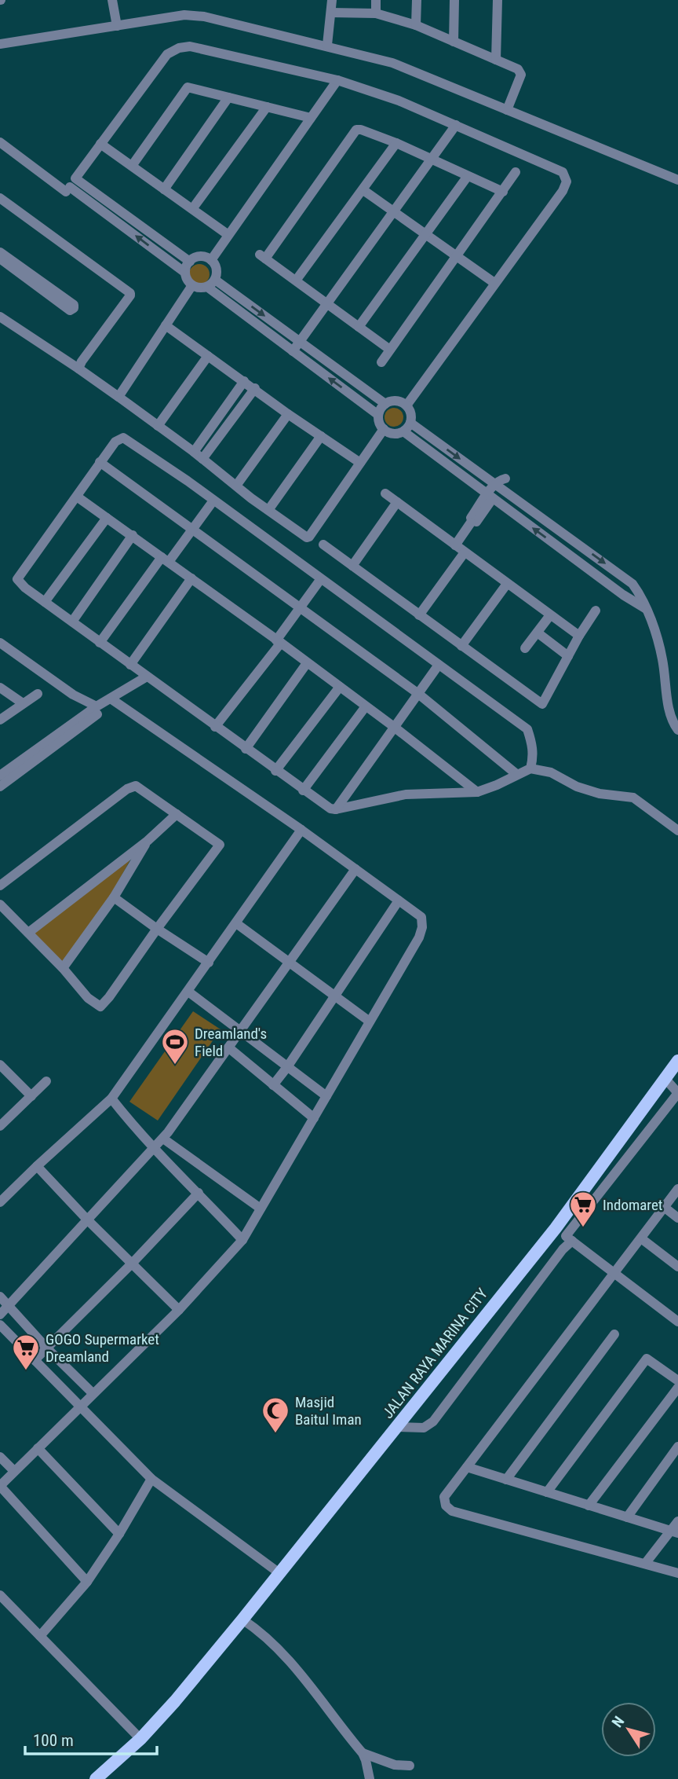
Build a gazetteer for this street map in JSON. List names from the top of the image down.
{
  "streets": {
    "main road": ["JALAN RAYA MARINA CITY"]
  },
  "places": {
    "sports": ["Dreamland's Field"],
    "supermarket": ["Indomaret", "GOGO Supermarket Dreamland"],
    "mosque": ["Masjid Baitul Iman"]
  },
  "scale_bar": "100 m",
  "north": "top left"
}
